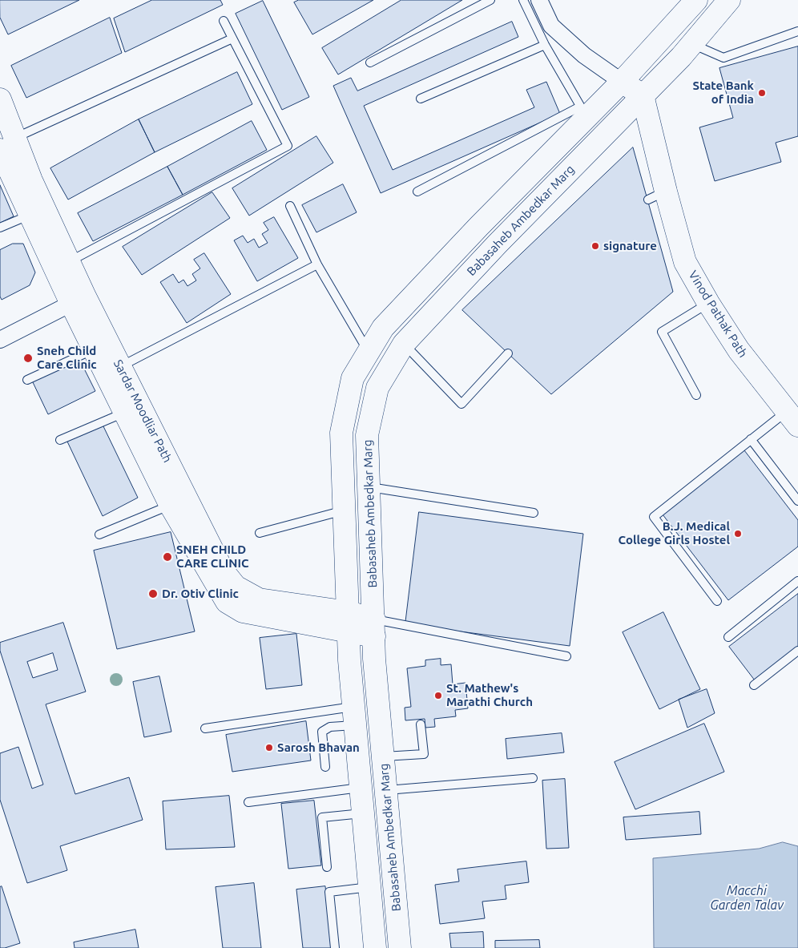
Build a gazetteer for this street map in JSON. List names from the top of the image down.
{
  "streets": {
    "main road": ["Babasaheb Ambedkar Marg", "Vinod Pathak Path", "Sardar Moodliar Path"]
  },
  "crossings": [
    ["Babasaheb Ambedkar Marg", "Vinod Pathak Path"],
    ["Babasaheb Ambedkar Marg", "Sardar Moodliar Path"]
  ],
  "water": ["Macchi Garden Talav"],
  "places": [
    "State Bank of India",
    "signature",
    "Sneh Child Care Clinic",
    "B.J. Medical College Girls Hostel",
    "SNEH CHILD CARE CLINIC",
    "Dr. Otiv Clinic",
    "St. Mathew's Marathi Church",
    "Sarosh Bhavan"
  ]
}
